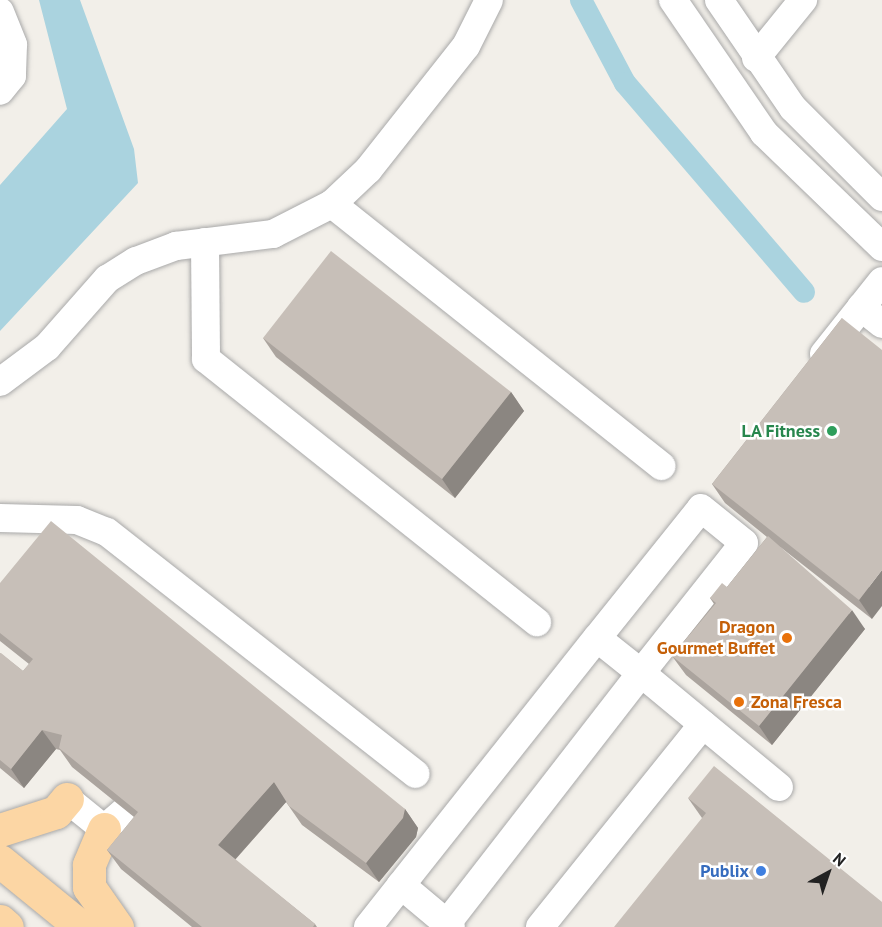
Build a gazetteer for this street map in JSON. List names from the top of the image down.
{
  "places": [
    "LA Fitness",
    "Dragon Gourmet Buffet",
    "Zona Fresca",
    "Publix"
  ],
  "north": "top right"
}
